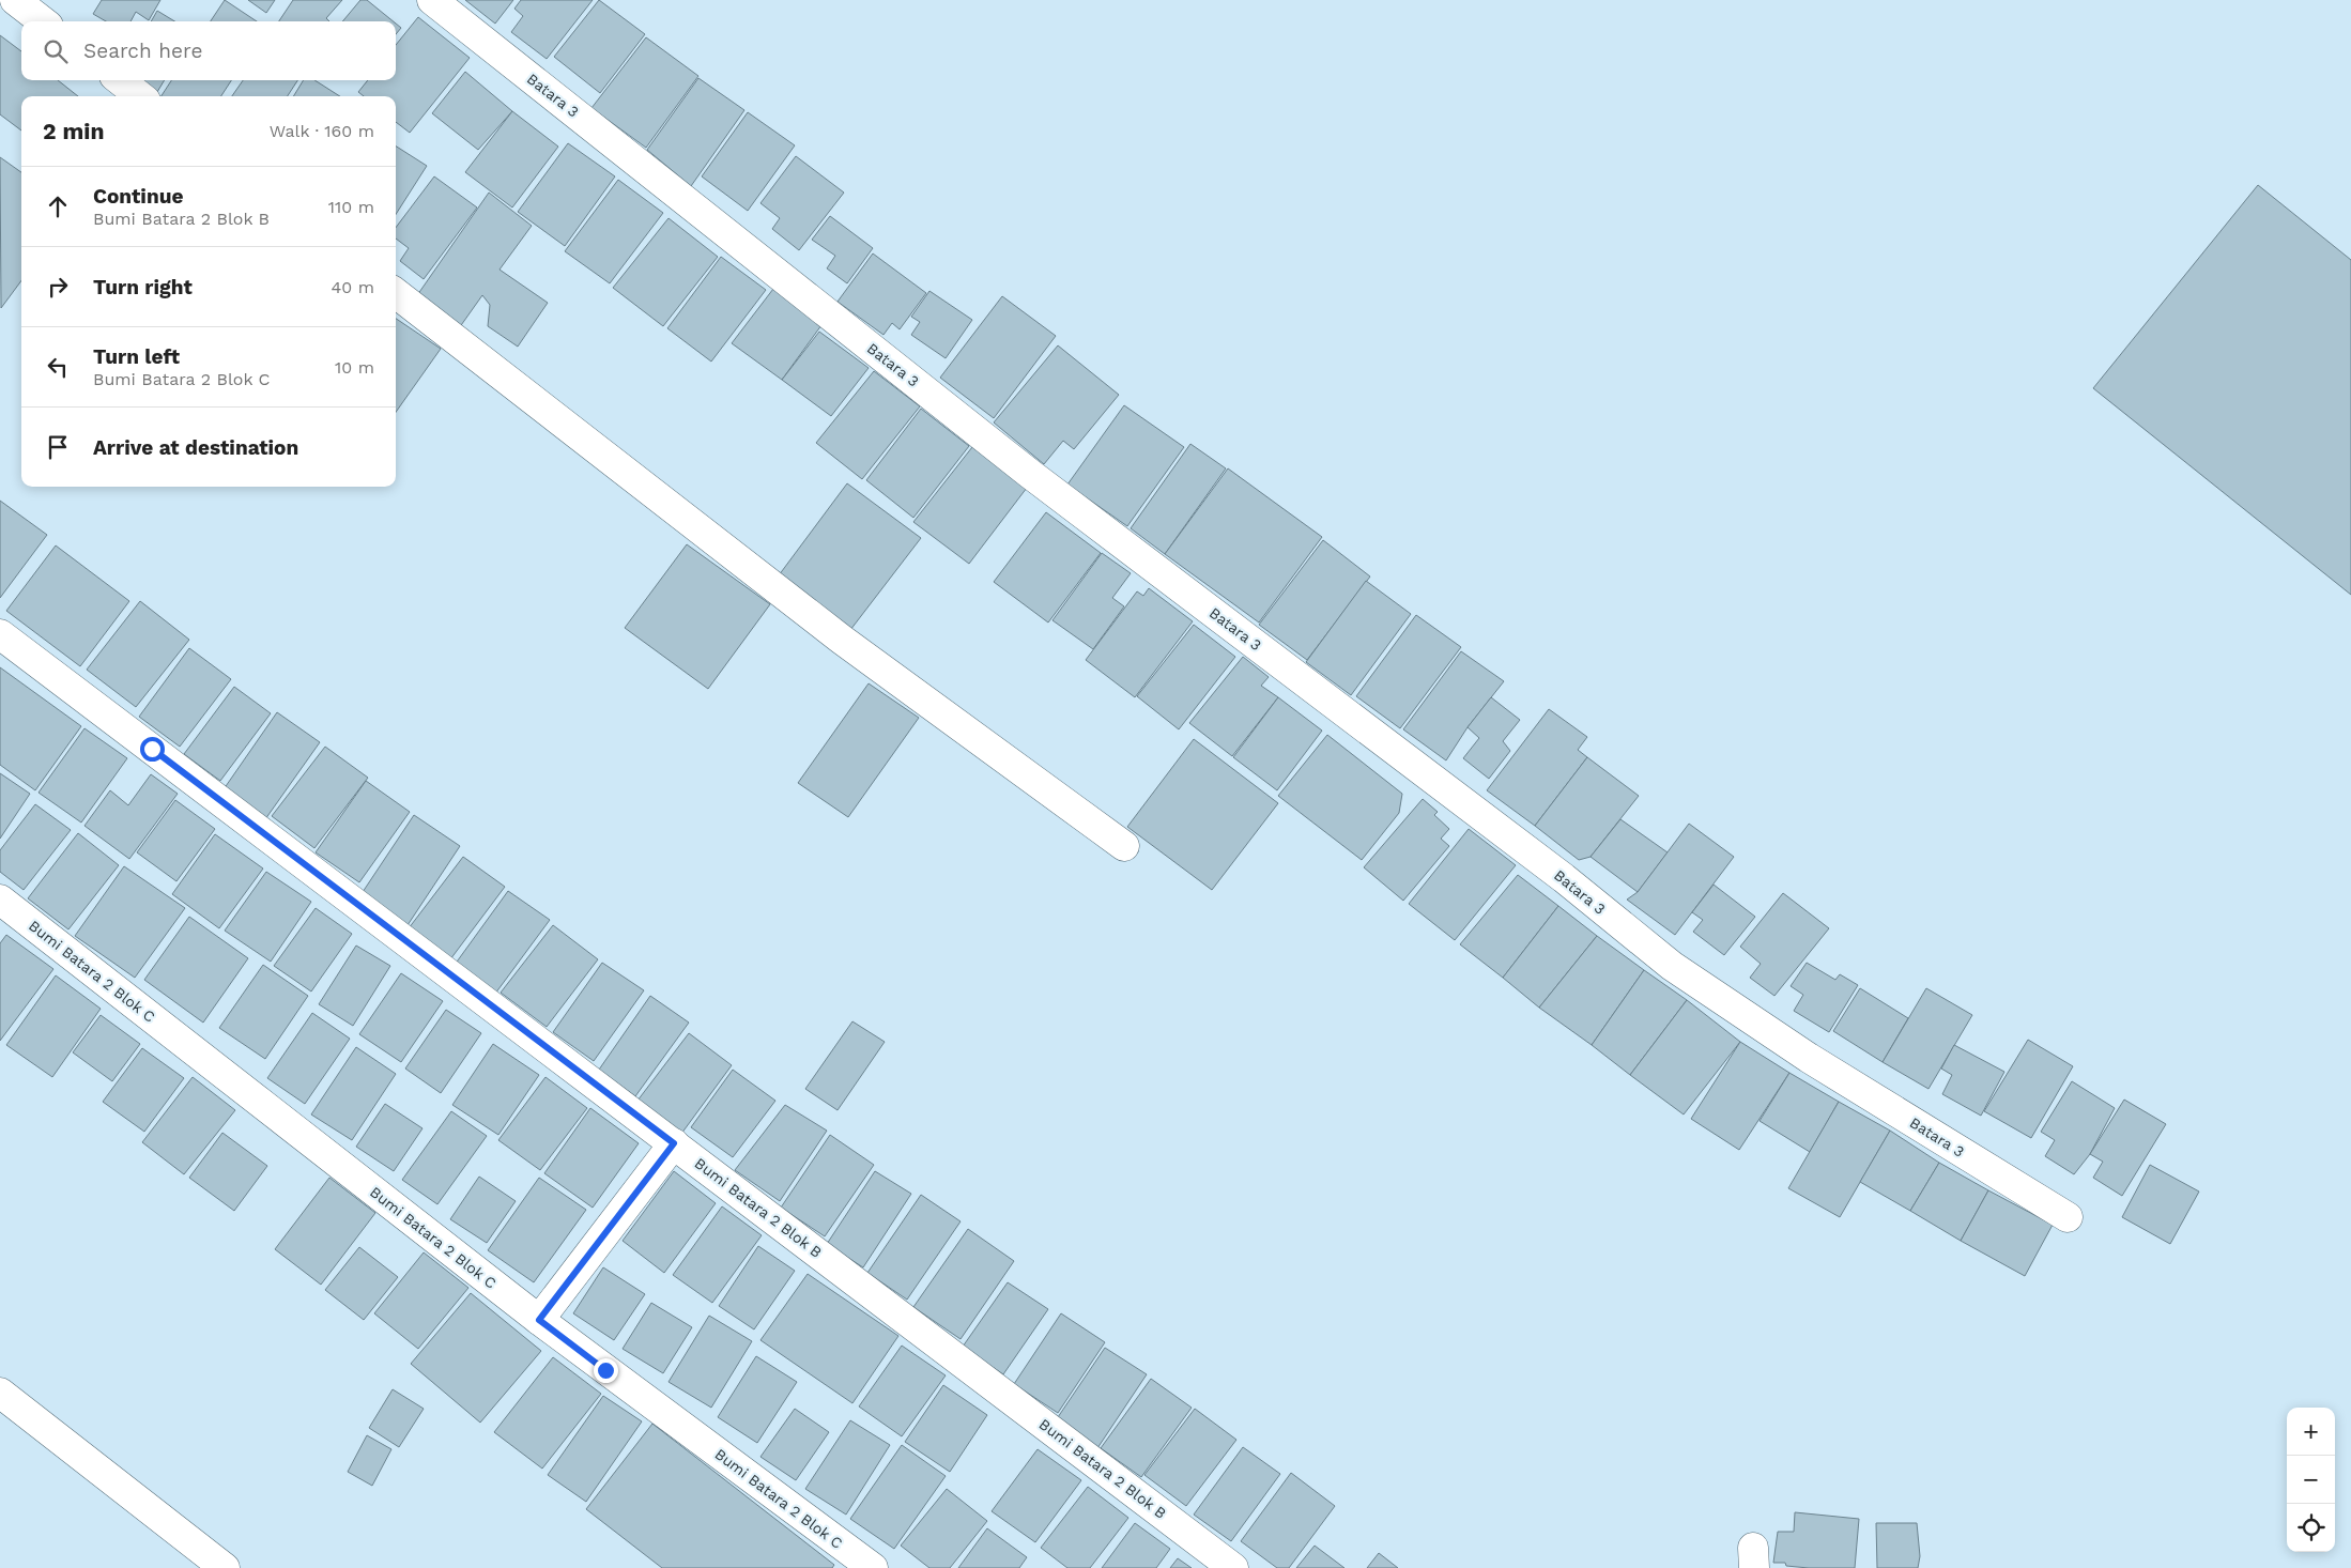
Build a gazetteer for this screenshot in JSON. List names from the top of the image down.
{
  "streets": {
    "street": ["Batara 3", "Bumi Batara 2 Blok C", "Bumi Batara 2 Blok B"]
  },
  "page": {
    "search": "Search here",
    "heading": ["2 min", "Walk · 160 m"],
    "list": [
      ["Continue", "Bumi Batara 2 Blok B", "110 m"],
      ["Turn right", "40 m"],
      ["Turn left", "Bumi Batara 2 Blok C", "10 m"],
      "Arrive at destination"
    ],
    "map_buttons": ["+", "−"]
  }
}
